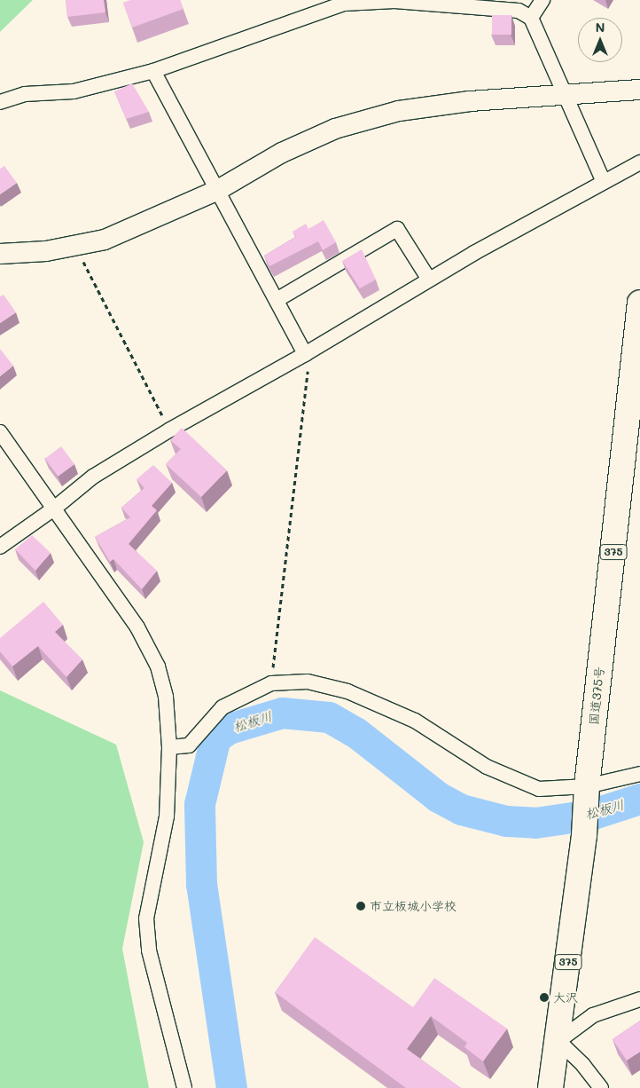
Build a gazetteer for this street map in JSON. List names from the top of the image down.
{
  "streets": {
    "highway": ["375", "国道375号"]
  },
  "water": ["松板川"],
  "places": ["市立板城小学校", "大沢"],
  "north": "top"
}
